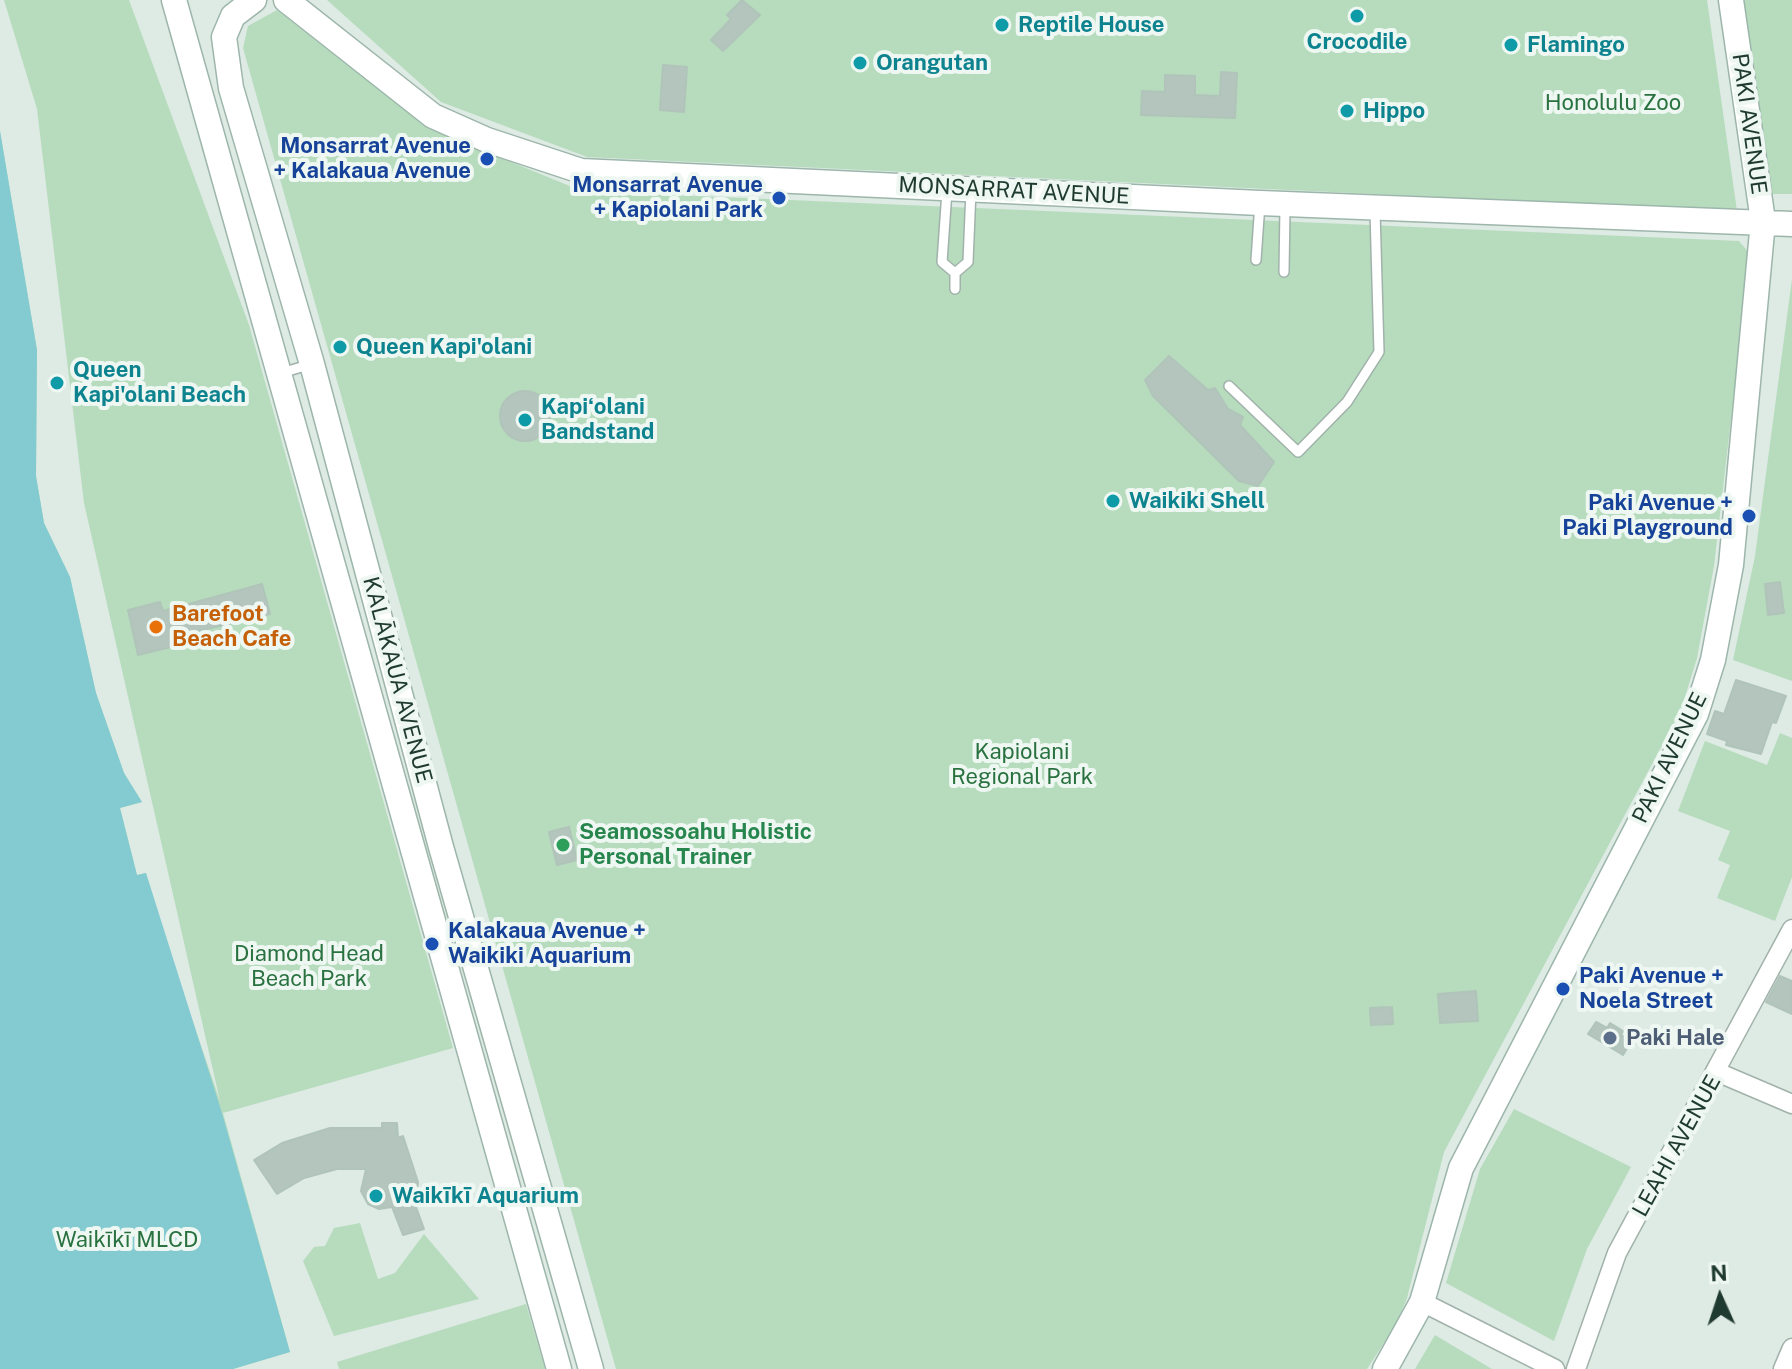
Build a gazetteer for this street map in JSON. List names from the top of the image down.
{
  "streets": {
    "street": [
      "PAKI AVENUE",
      "MONSARRAT AVENUE",
      "KALĀKAUA AVENUE",
      "LEAHI AVENUE"
    ]
  },
  "crossings": [
    ["PAKI AVENUE", "MONSARRAT AVENUE"]
  ],
  "parks": [
    "Honolulu Zoo",
    "Kapiolani Regional Park",
    "Diamond Head Beach Park",
    "Waikīkī MLCD"
  ],
  "places": [
    "Crocodile",
    "Reptile House",
    "Flamingo",
    "Orangutan",
    "Hippo",
    "Monsarrat Avenue + Kalakaua Avenue",
    "Monsarrat Avenue + Kapiolani Park",
    "Queen Kapi'olani",
    "Queen Kapi'olani Beach",
    "Kapiʻolani Bandstand",
    "Waikiki Shell",
    "Paki Avenue + Paki Playground",
    "Barefoot Beach Cafe",
    "Seamossoahu Holistic Personal Trainer",
    "Kalakaua Avenue + Waikiki Aquarium",
    "Paki Avenue + Noela Street",
    "Paki Hale",
    "Waikīkī Aquarium"
  ],
  "north": "top"
}
